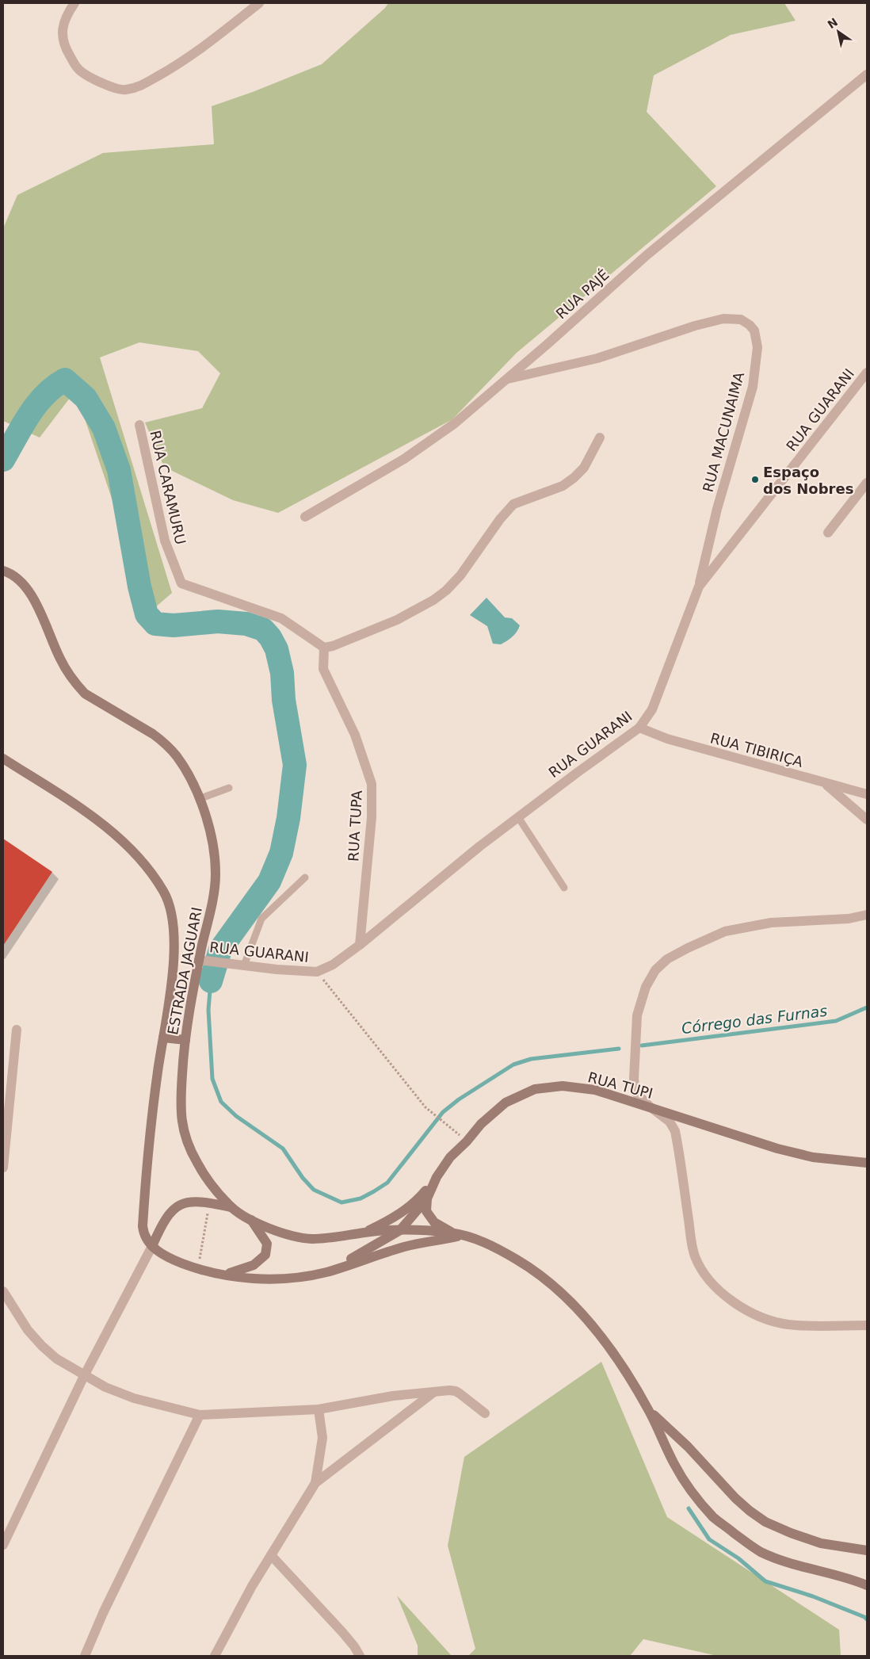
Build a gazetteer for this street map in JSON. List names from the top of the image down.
{
  "streets": {
    "main road": ["ESTRADA JAGUARI", "RUA TUPI"],
    "street": [
      "RUA PAJÉ",
      "RUA GUARANI",
      "RUA MACUNAIMA",
      "RUA CARAMURU",
      "RUA TIBIRIÇA",
      "RUA TUPA"
    ]
  },
  "crossings": [
    ["RUA PAJÉ", "RUA MACUNAIMA"],
    ["RUA GUARANI", "RUA MACUNAIMA"],
    ["RUA GUARANI", "RUA TIBIRIÇA"],
    ["RUA GUARANI", "RUA TUPA"],
    ["RUA GUARANI", "ESTRADA JAGUARI"],
    ["RUA CARAMURU", "RUA TUPA"],
    ["ESTRADA JAGUARI", "RUA TUPI"]
  ],
  "water": ["Córrego das Furnas"],
  "places": ["Espaço dos Nobres"],
  "north": "top left"
}
